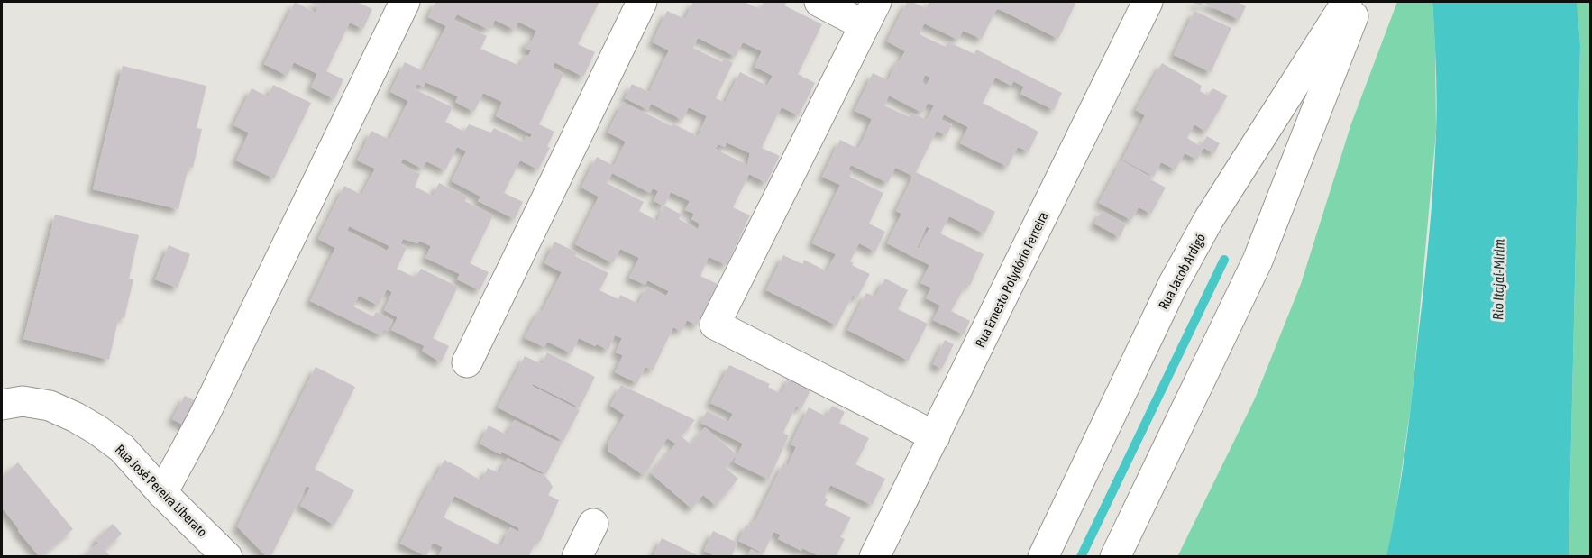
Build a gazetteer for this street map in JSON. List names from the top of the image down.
{
  "streets": {
    "street": ["Rua Jacob Ardigó", "Rua Ernesto Polydório Ferreira", "Rua José Pereira Liberato"]
  },
  "water": ["Rio Itajaí-Mirim"]
}
